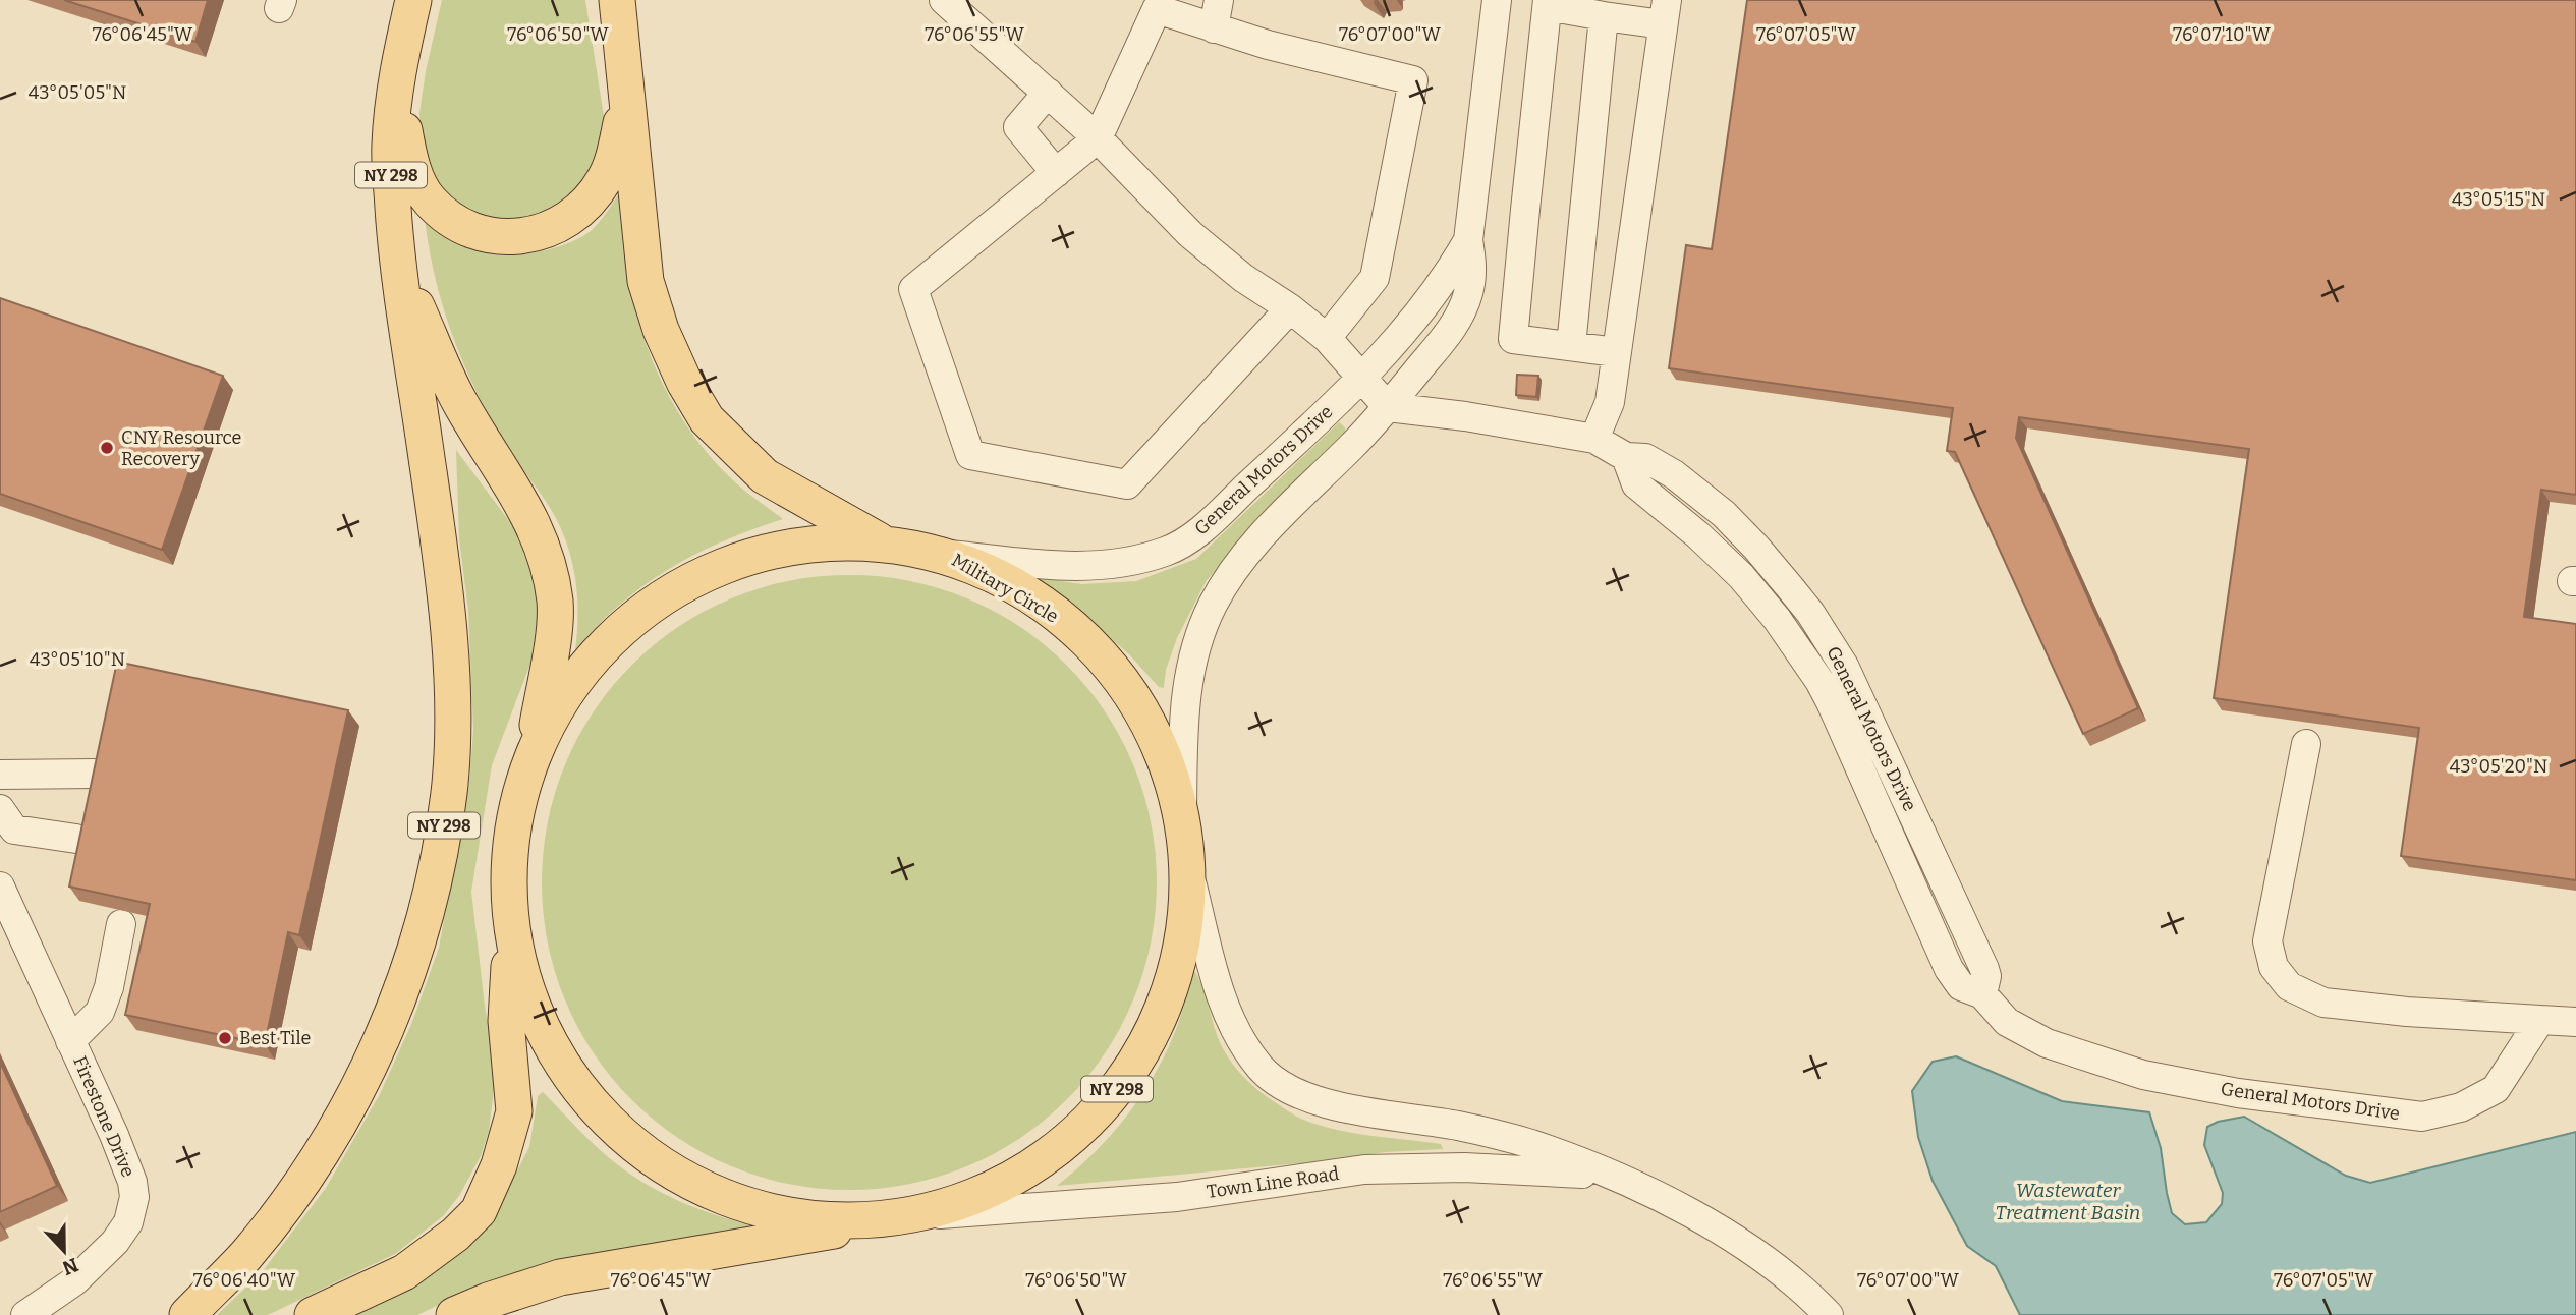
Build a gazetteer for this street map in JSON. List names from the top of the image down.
{
  "streets": {
    "main road": ["NY 298", "Military Circle"],
    "street": ["General Motors Drive", "Firestone Drive", "Town Line Road"]
  },
  "crossings": [
    ["NY 298", "Military Circle"],
    ["General Motors Drive", "Military Circle"],
    ["Military Circle", "Town Line Road"]
  ],
  "water": ["Wastewater Treatment Basin"],
  "places": ["CNY Resource Recovery", "Best Tile"],
  "north": "bottom",
  "coordinates": [
    "76°06'45\"W",
    "76°06'50\"W",
    "76°06'55\"W",
    "76°07'00\"W",
    "76°07'05\"W",
    "76°07'10\"W",
    "43°05'05\"N",
    "43°05'15\"N",
    "43°05'10\"N",
    "43°05'20\"N",
    "76°06'40\"W"
  ]
}
